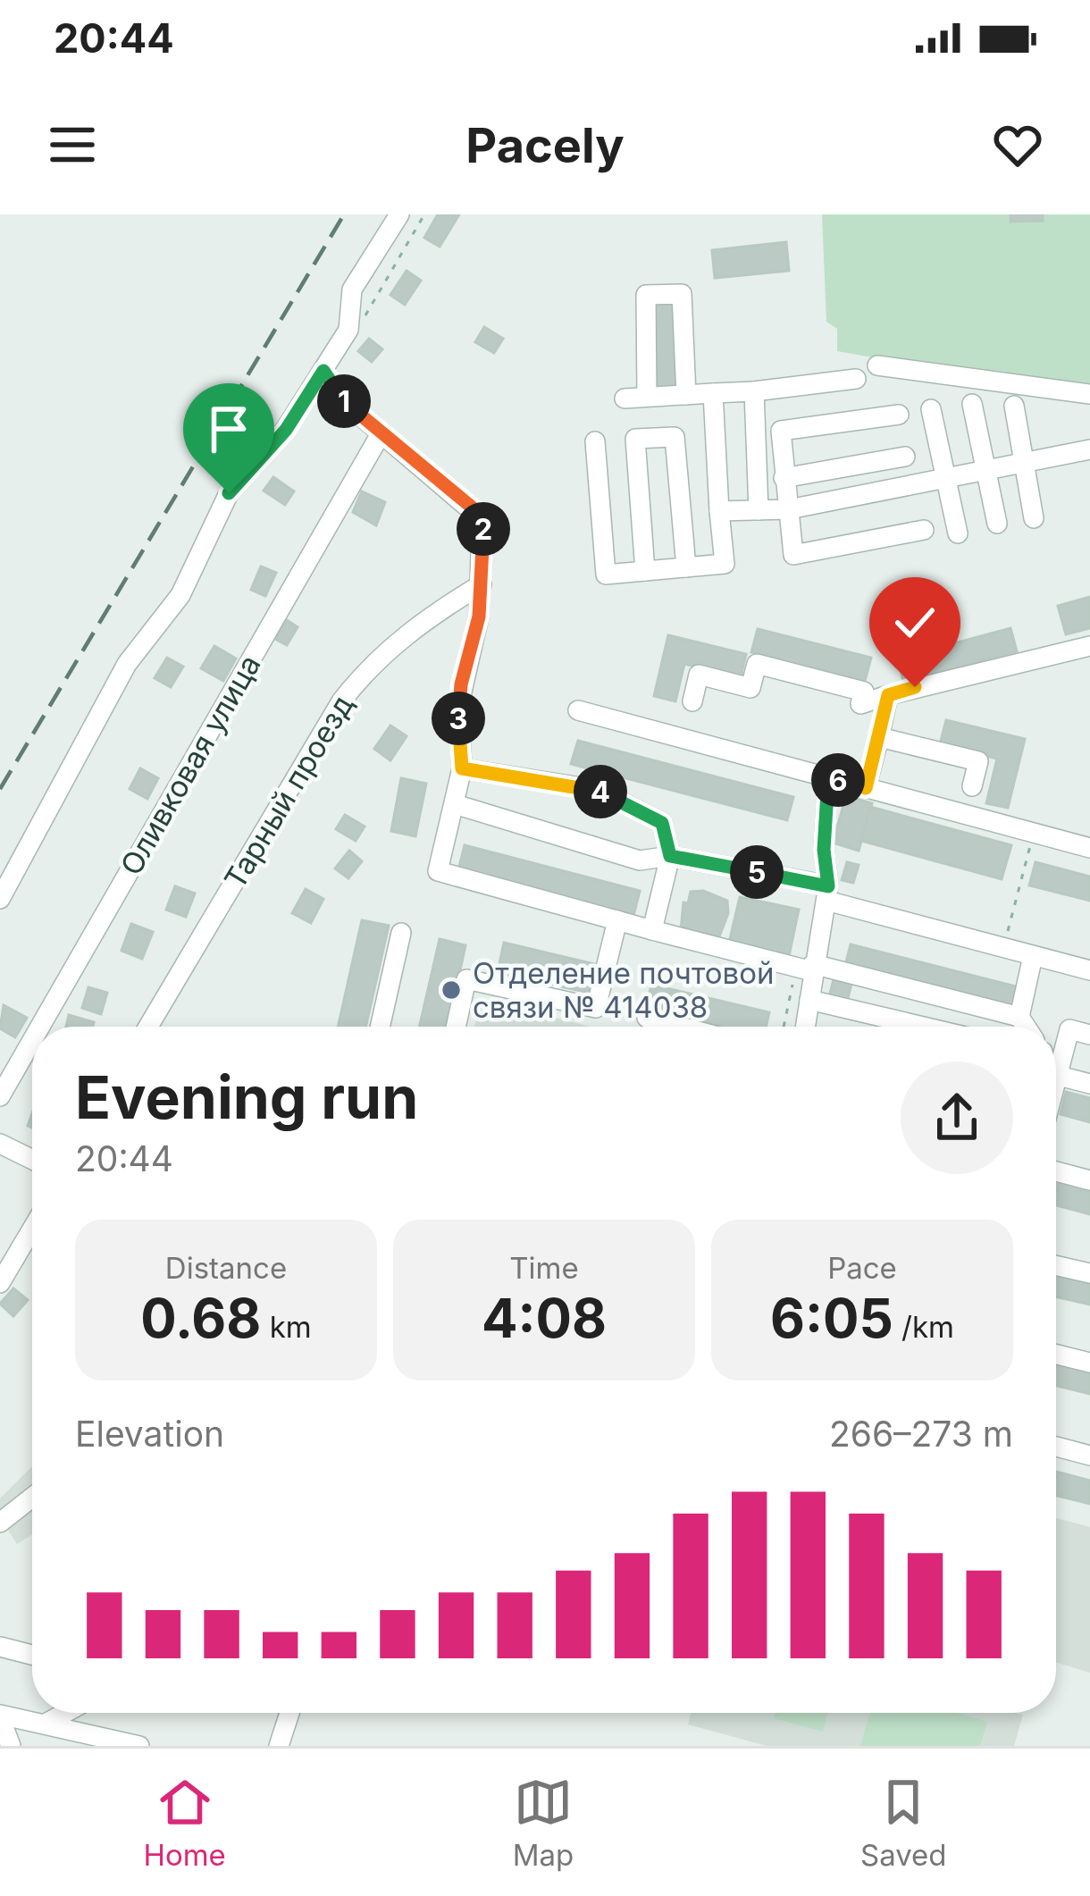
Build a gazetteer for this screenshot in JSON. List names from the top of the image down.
{
  "streets": {
    "street": ["Оливковая улица", "Тарный проезд"]
  },
  "places": ["Отделение почтовой связи № 414038"],
  "page": {
    "status": "20:44",
    "header": "Pacely",
    "pins": [
      "1",
      "2",
      "3",
      "6",
      "4",
      "5"
    ],
    "heading": ["Evening run", "20:44"],
    "stats": [
      ["Distance", "0.68 km"],
      ["Time", "4:08"],
      ["Pace", "6:05 /km"]
    ],
    "chart": ["Elevation", "266–273 m"],
    "tabs": ["Home", "Map", "Saved"]
  }
}
